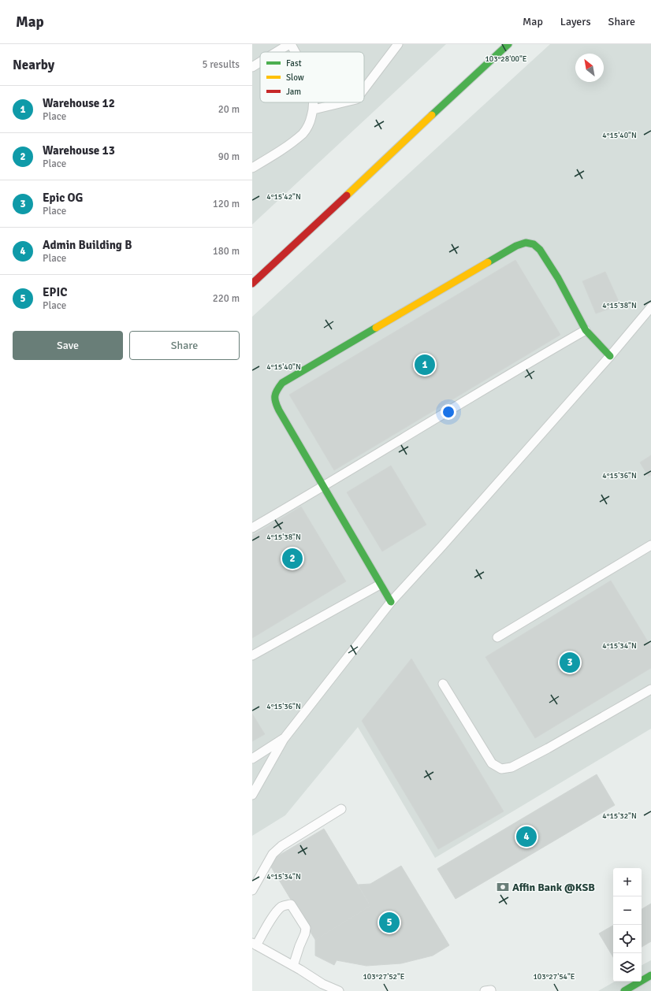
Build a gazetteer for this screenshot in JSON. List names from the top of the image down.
{
  "places": {
    "bank": ["Affin Bank @KSB"]
  },
  "legend": ["Fast", "Slow", "Jam"],
  "north": "top left",
  "page": {
    "header": "Map",
    "nav": ["Map", "Layers", "Share"],
    "heading": ["Nearby", "5 results"],
    "list": [
      {
        "mark": "1",
        "name": "Warehouse 12",
        "note": "Place",
        "value": "20 m"
      },
      {
        "mark": "2",
        "name": "Warehouse 13",
        "note": "Place",
        "value": "90 m"
      },
      {
        "mark": "3",
        "name": "Epic OG",
        "note": "Place",
        "value": "120 m"
      },
      {
        "mark": "4",
        "name": "Admin Building B",
        "note": "Place",
        "value": "180 m"
      },
      {
        "mark": "5",
        "name": "EPIC",
        "note": "Place",
        "value": "220 m"
      }
    ],
    "buttons": ["Save", "Share"],
    "pins": [
      "1",
      "2",
      "3",
      "4",
      "5"
    ],
    "map_buttons": ["+", "−"]
  },
  "coordinates": [
    "103°28'00\"E",
    "4°15'40\"N",
    "4°15'42\"N",
    "4°15'38\"N",
    "4°15'36\"N",
    "4°15'34\"N",
    "4°15'32\"N",
    "103°27'52\"E",
    "103°27'54\"E"
  ]
}
